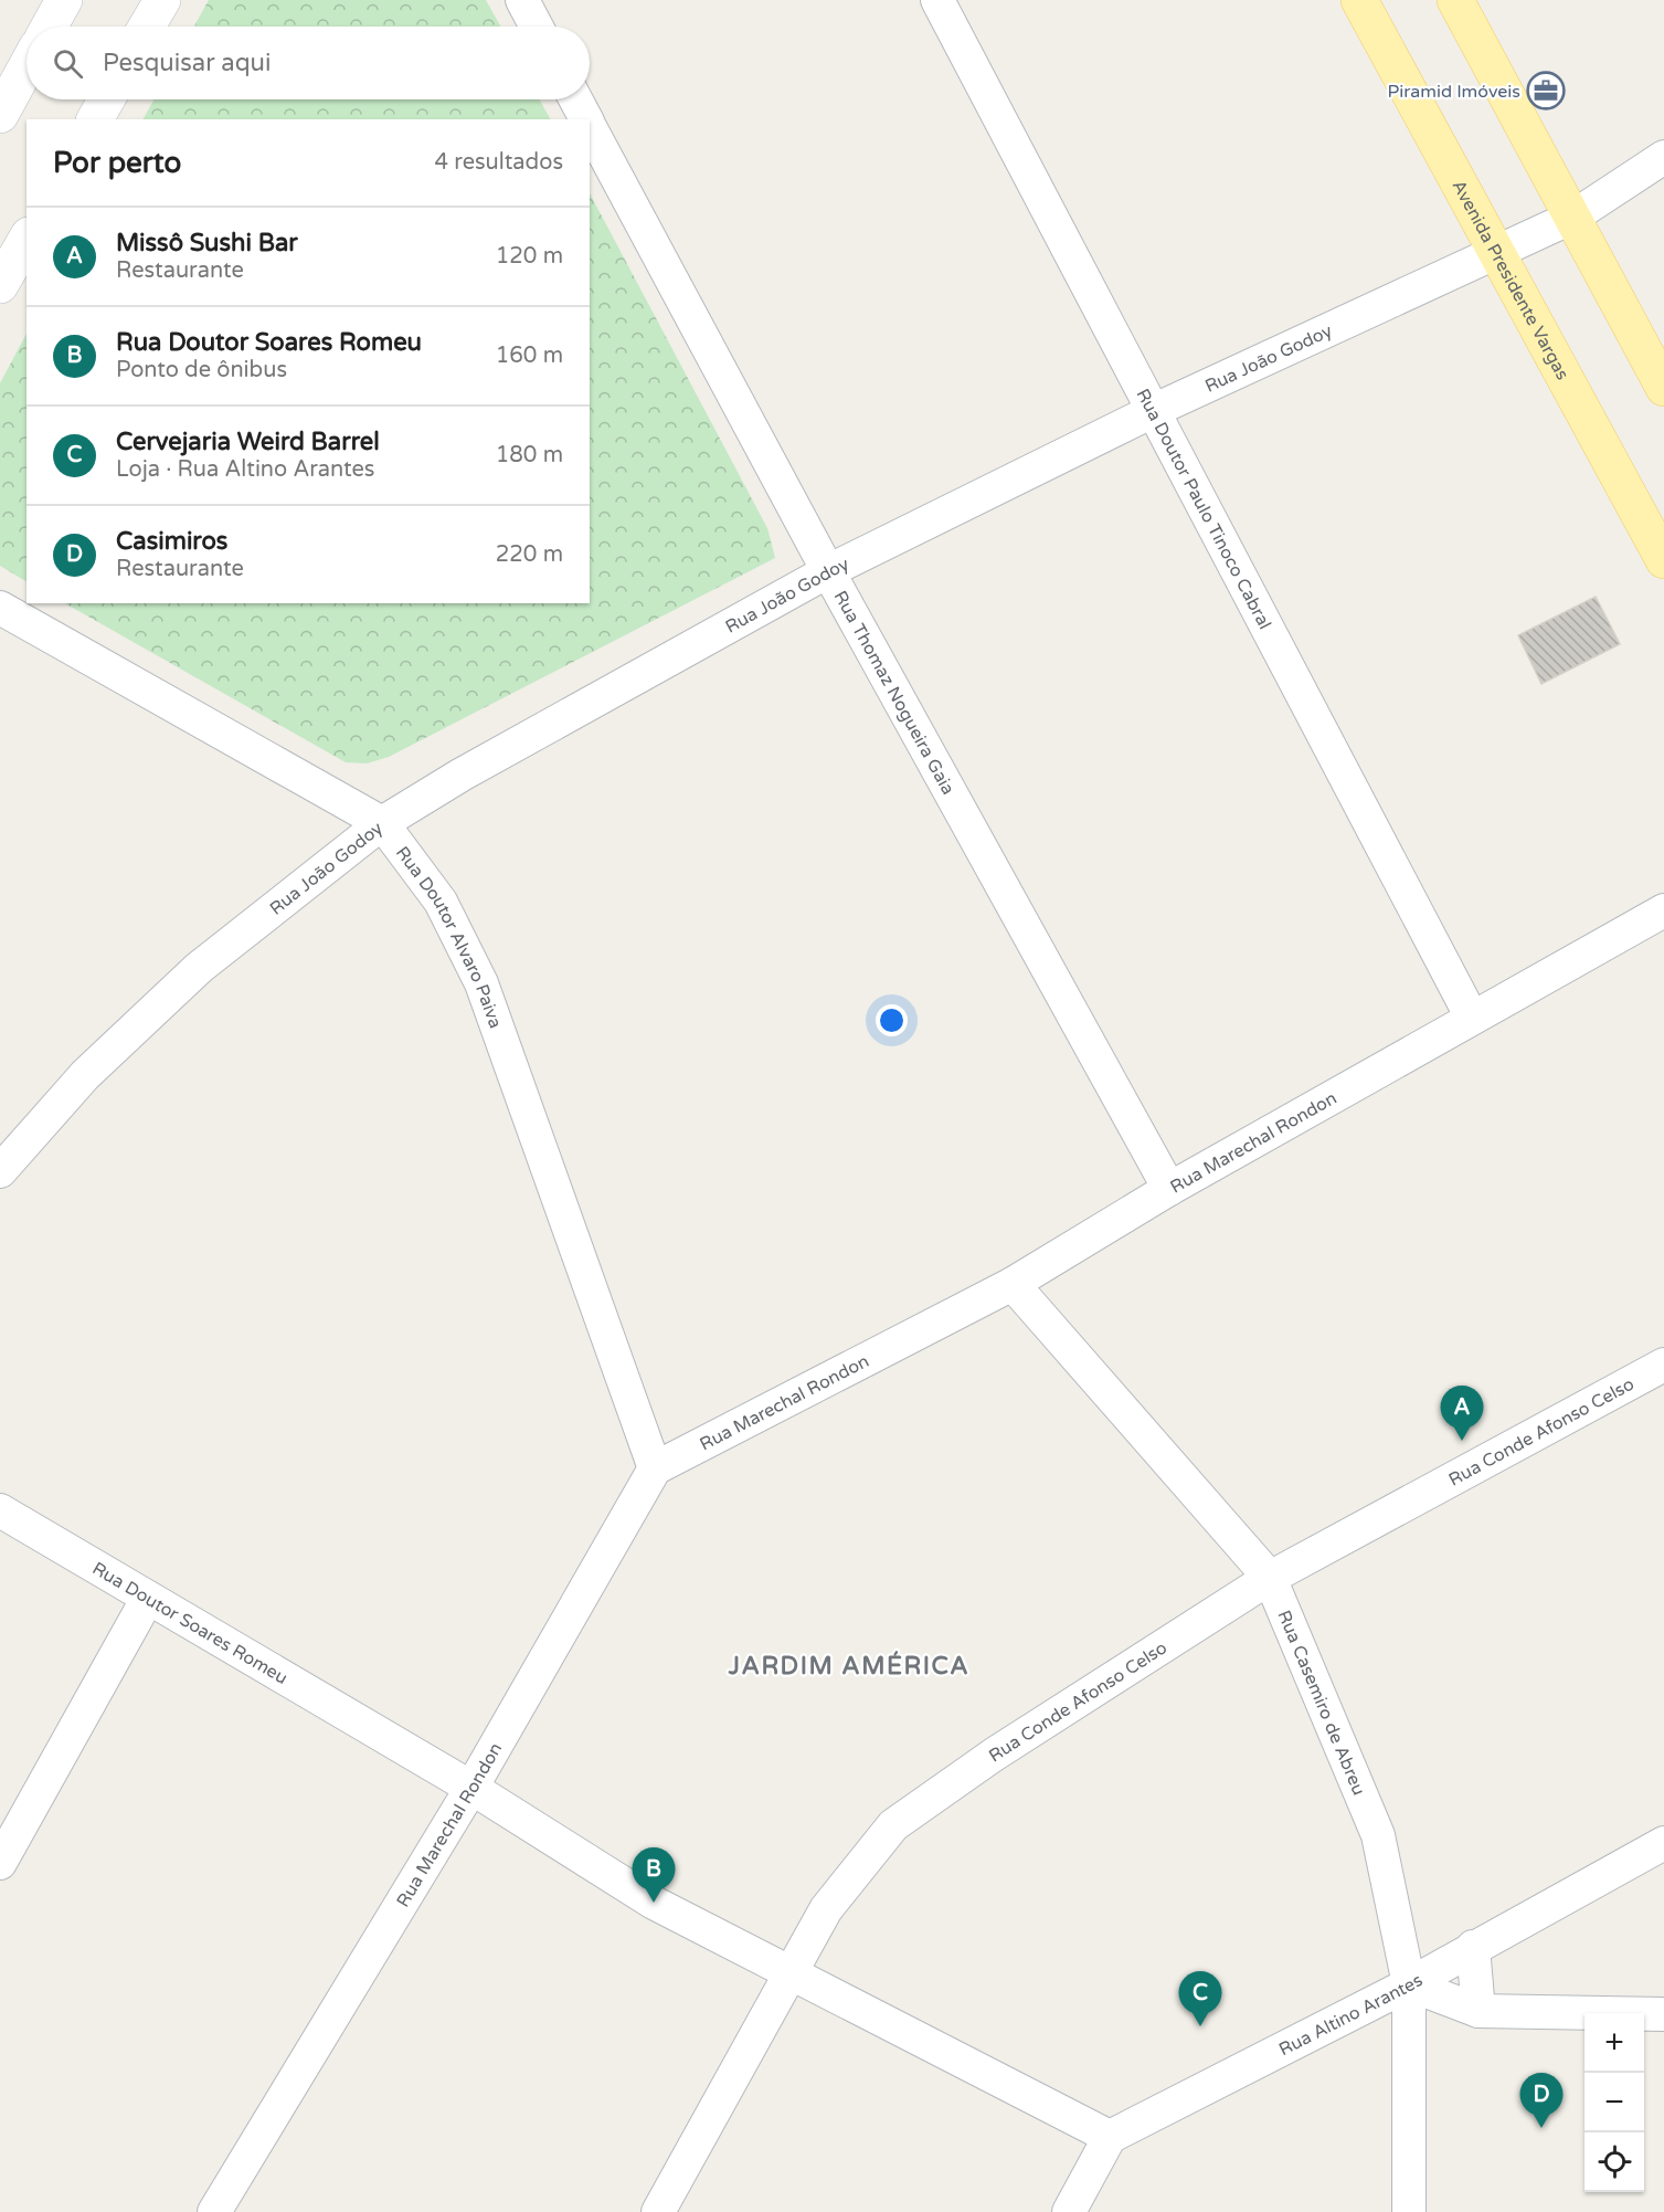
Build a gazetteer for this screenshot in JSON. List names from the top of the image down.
{
  "streets": {
    "main road": ["Avenida Presidente Vargas"],
    "street": [
      "Rua João Godoy",
      "Rua Doutor Paulo Tinoco Cabral",
      "Rua Thomaz Nogueira Gaia",
      "Rua Doutor Alvaro Paiva",
      "Rua Marechal Rondon",
      "Rua Conde Afonso Celso",
      "Rua Doutor Soares Romeu",
      "Rua Casemiro de Abreu",
      "Rua Altino Arantes"
    ]
  },
  "crossings": [
    ["Avenida Presidente Vargas", "Rua João Godoy"],
    ["Rua João Godoy", "Rua Doutor Paulo Tinoco Cabral"],
    ["Rua João Godoy", "Rua Thomaz Nogueira Gaia"],
    ["Rua João Godoy", "Rua Doutor Alvaro Paiva"],
    ["Rua Doutor Paulo Tinoco Cabral", "Rua Marechal Rondon"],
    ["Rua Thomaz Nogueira Gaia", "Rua Marechal Rondon"],
    ["Rua Doutor Alvaro Paiva", "Rua Marechal Rondon"],
    ["Rua Marechal Rondon", "Rua Doutor Soares Romeu"],
    ["Rua Marechal Rondon", "Rua Casemiro de Abreu"],
    ["Rua Conde Afonso Celso", "Rua Doutor Soares Romeu"],
    ["Rua Conde Afonso Celso", "Rua Casemiro de Abreu"],
    ["Rua Doutor Soares Romeu", "Rua Altino Arantes"],
    ["Rua Casemiro de Abreu", "Rua Altino Arantes"]
  ],
  "districts": ["JARDIM AMÉRICA"],
  "places": {
    "office": ["Piramid Imóveis"]
  },
  "page": {
    "search": "Pesquisar aqui",
    "heading": ["Por perto", "4 resultados"],
    "list": [
      {
        "mark": "A",
        "name": "Missô Sushi Bar",
        "note": "Restaurante",
        "value": "120 m"
      },
      {
        "mark": "B",
        "name": "Rua Doutor Soares Romeu",
        "note": "Ponto de ônibus",
        "value": "160 m"
      },
      {
        "mark": "C",
        "name": "Cervejaria Weird Barrel",
        "note": "Loja · Rua Altino Arantes",
        "value": "180 m"
      },
      {
        "mark": "D",
        "name": "Casimiros",
        "note": "Restaurante",
        "value": "220 m"
      }
    ],
    "pins": [
      "A",
      "B",
      "C",
      "D"
    ],
    "map_buttons": ["+", "−"]
  }
}
